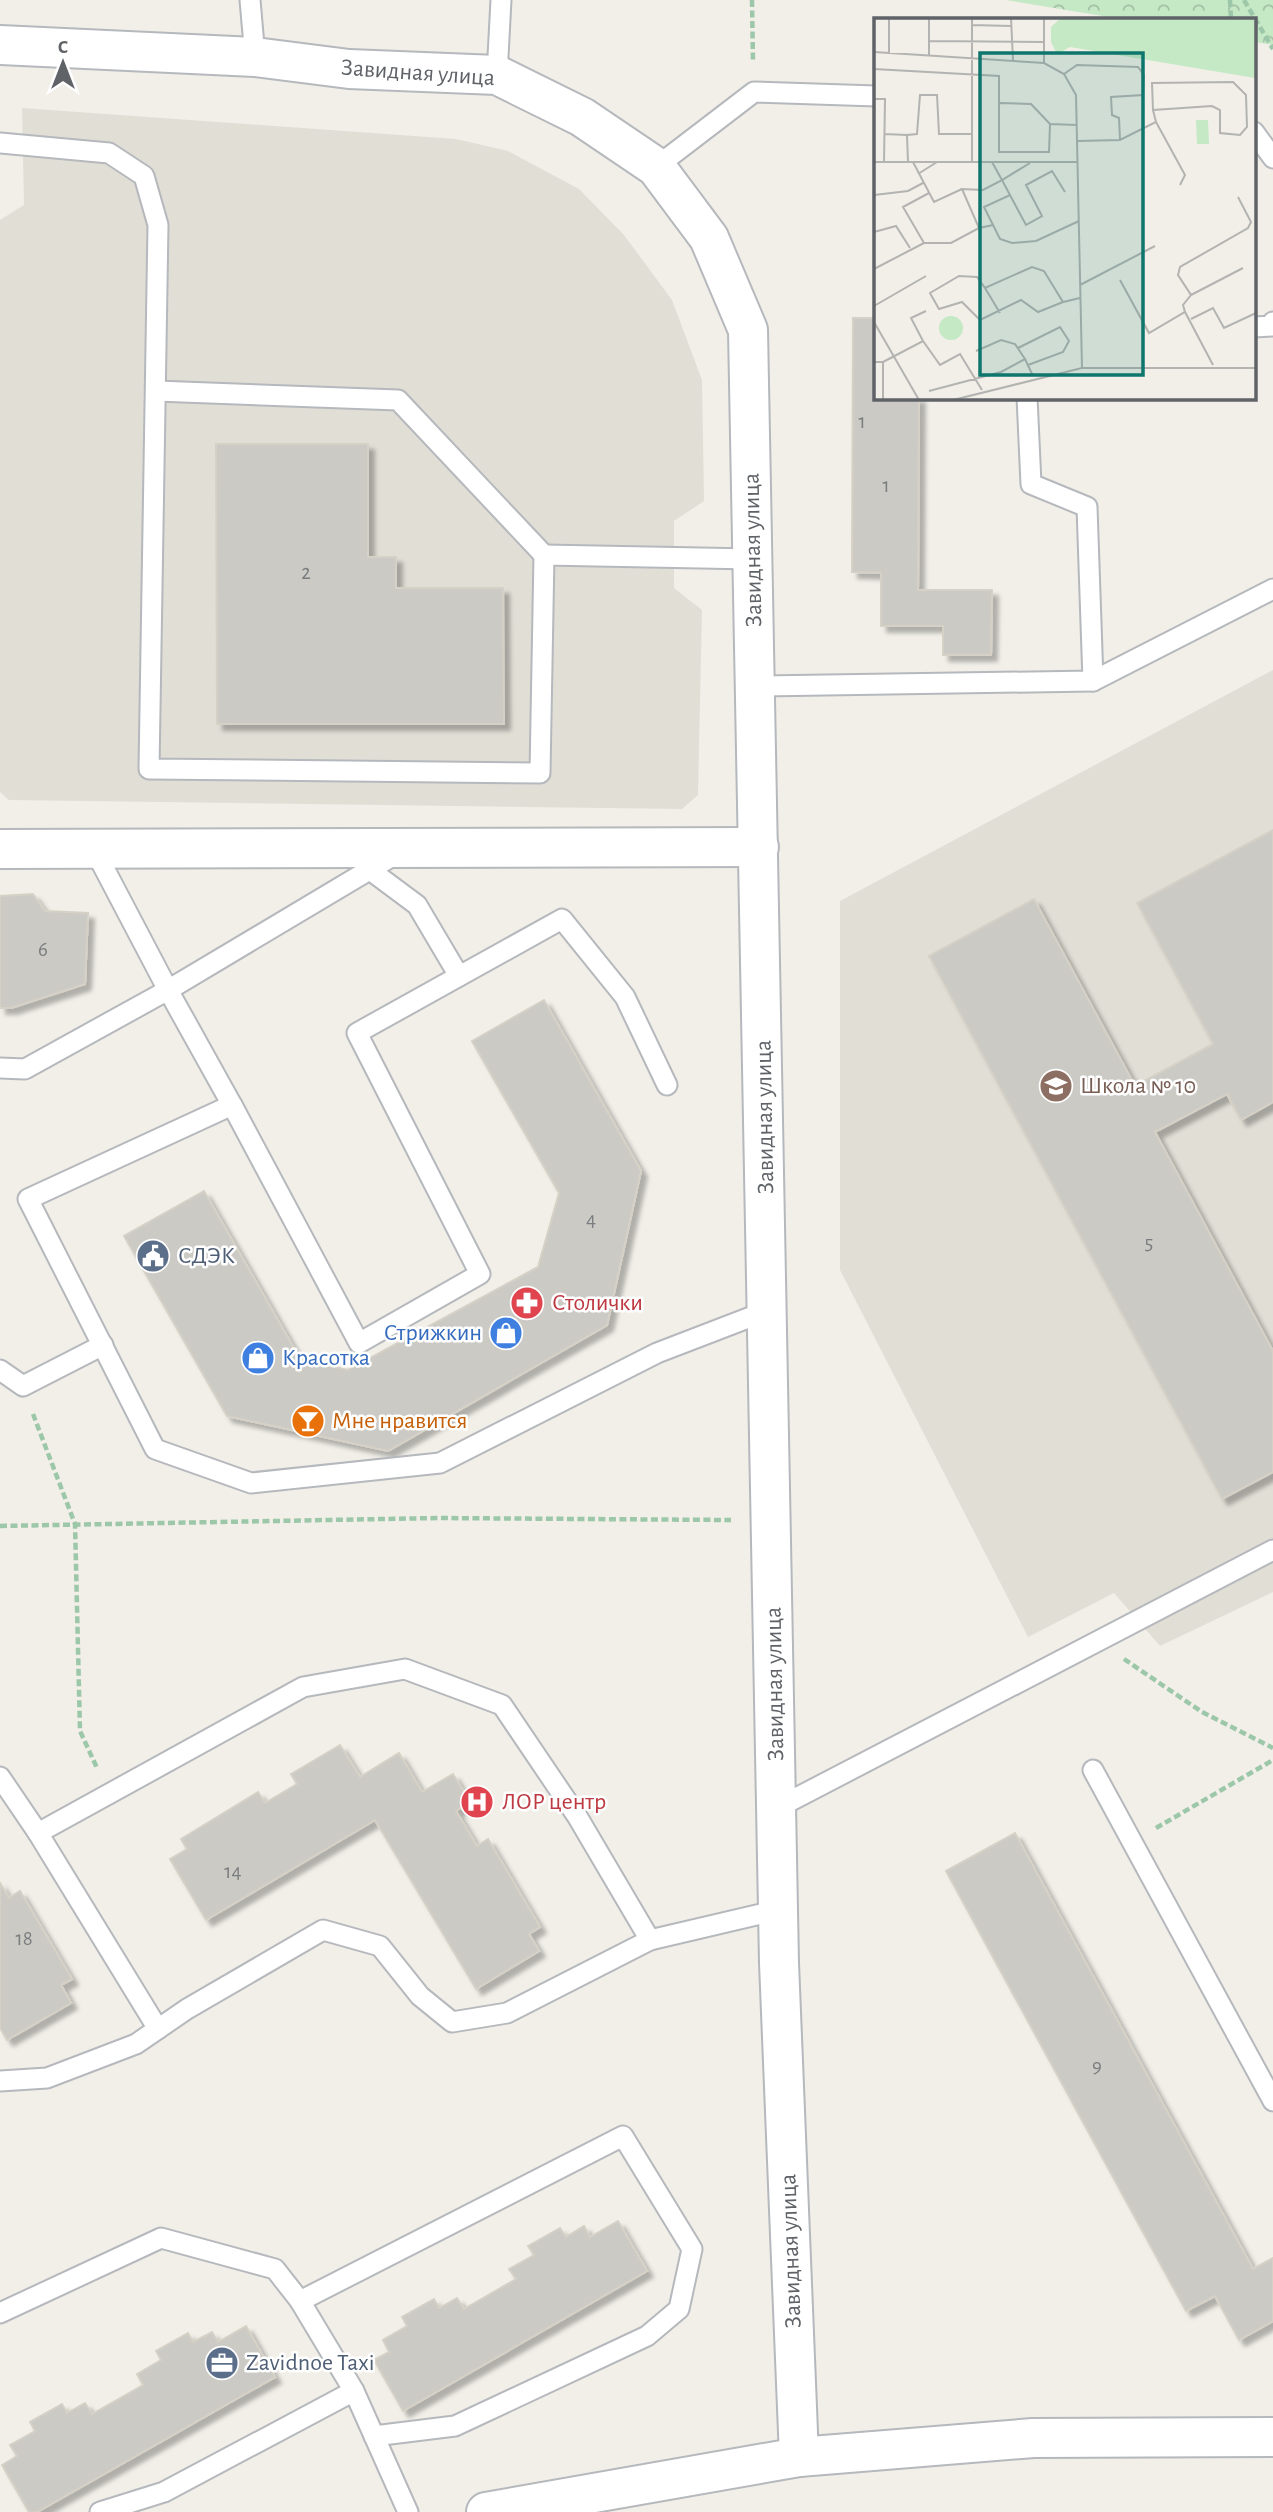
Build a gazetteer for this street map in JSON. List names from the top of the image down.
{
  "streets": {
    "street": ["Завидная улица"]
  },
  "places": {
    "school or university": ["Школа № 10"],
    "public building": ["СДЭК"],
    "pharmacy": ["Столички"],
    "shop": ["Стрижкин", "Красотка"],
    "bar": ["Мне нравится"],
    "hospital": ["ЛОР центр"],
    "office": ["Zavidnoe Taxi"]
  },
  "house_numbers": [
    "1",
    "1",
    "2",
    "6",
    "4",
    "5",
    "14",
    "18",
    "9"
  ],
  "north": "top"
}
